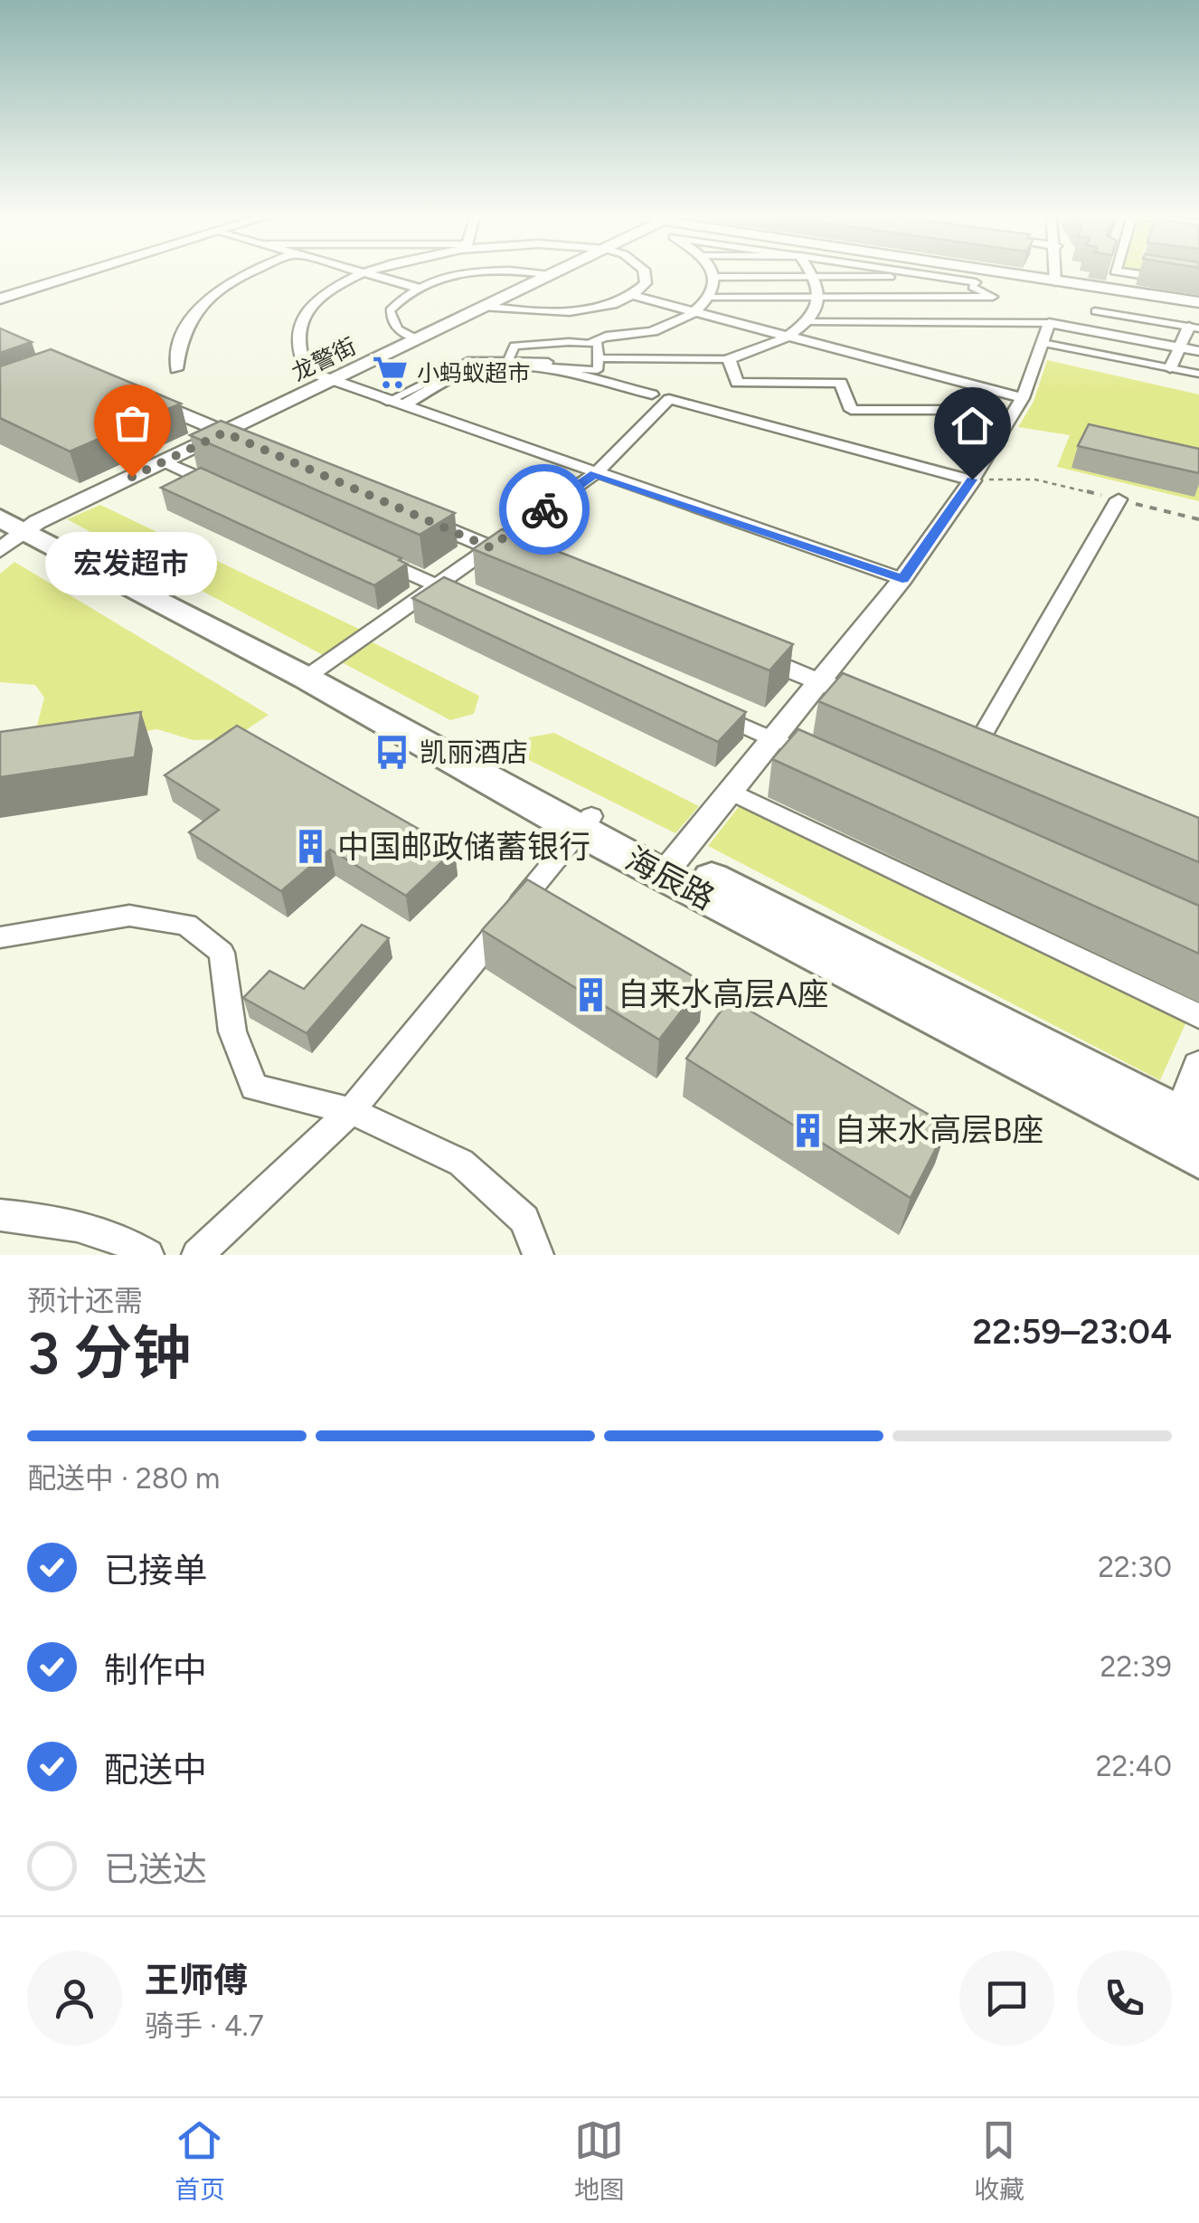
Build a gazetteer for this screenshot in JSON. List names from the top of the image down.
{
  "streets": {
    "main road": ["海辰路"],
    "street": ["龙警街"]
  },
  "crossings": [
    ["龙警街", "海辰路"]
  ],
  "places": {
    "supermarket": ["小蚂蚁超市"],
    "other": ["宏发超市"],
    "bus stop": ["凯丽酒店"],
    "building": ["中国邮政储蓄银行", "自来水高层A座", "自来水高层B座"]
  },
  "page": {
    "bubble": "宏发超市",
    "heading": ["3 分钟", "预计还需", "22:59–23:04"],
    "panel": ["王师傅", "骑手 · 4.7"],
    "bar": "配送中 · 280 m",
    "list": [
      ["已接单", "22:30"],
      ["制作中", "22:39"],
      ["配送中", "22:40"],
      "已送达"
    ],
    "tabs": ["首页", "地图", "收藏"]
  }
}
